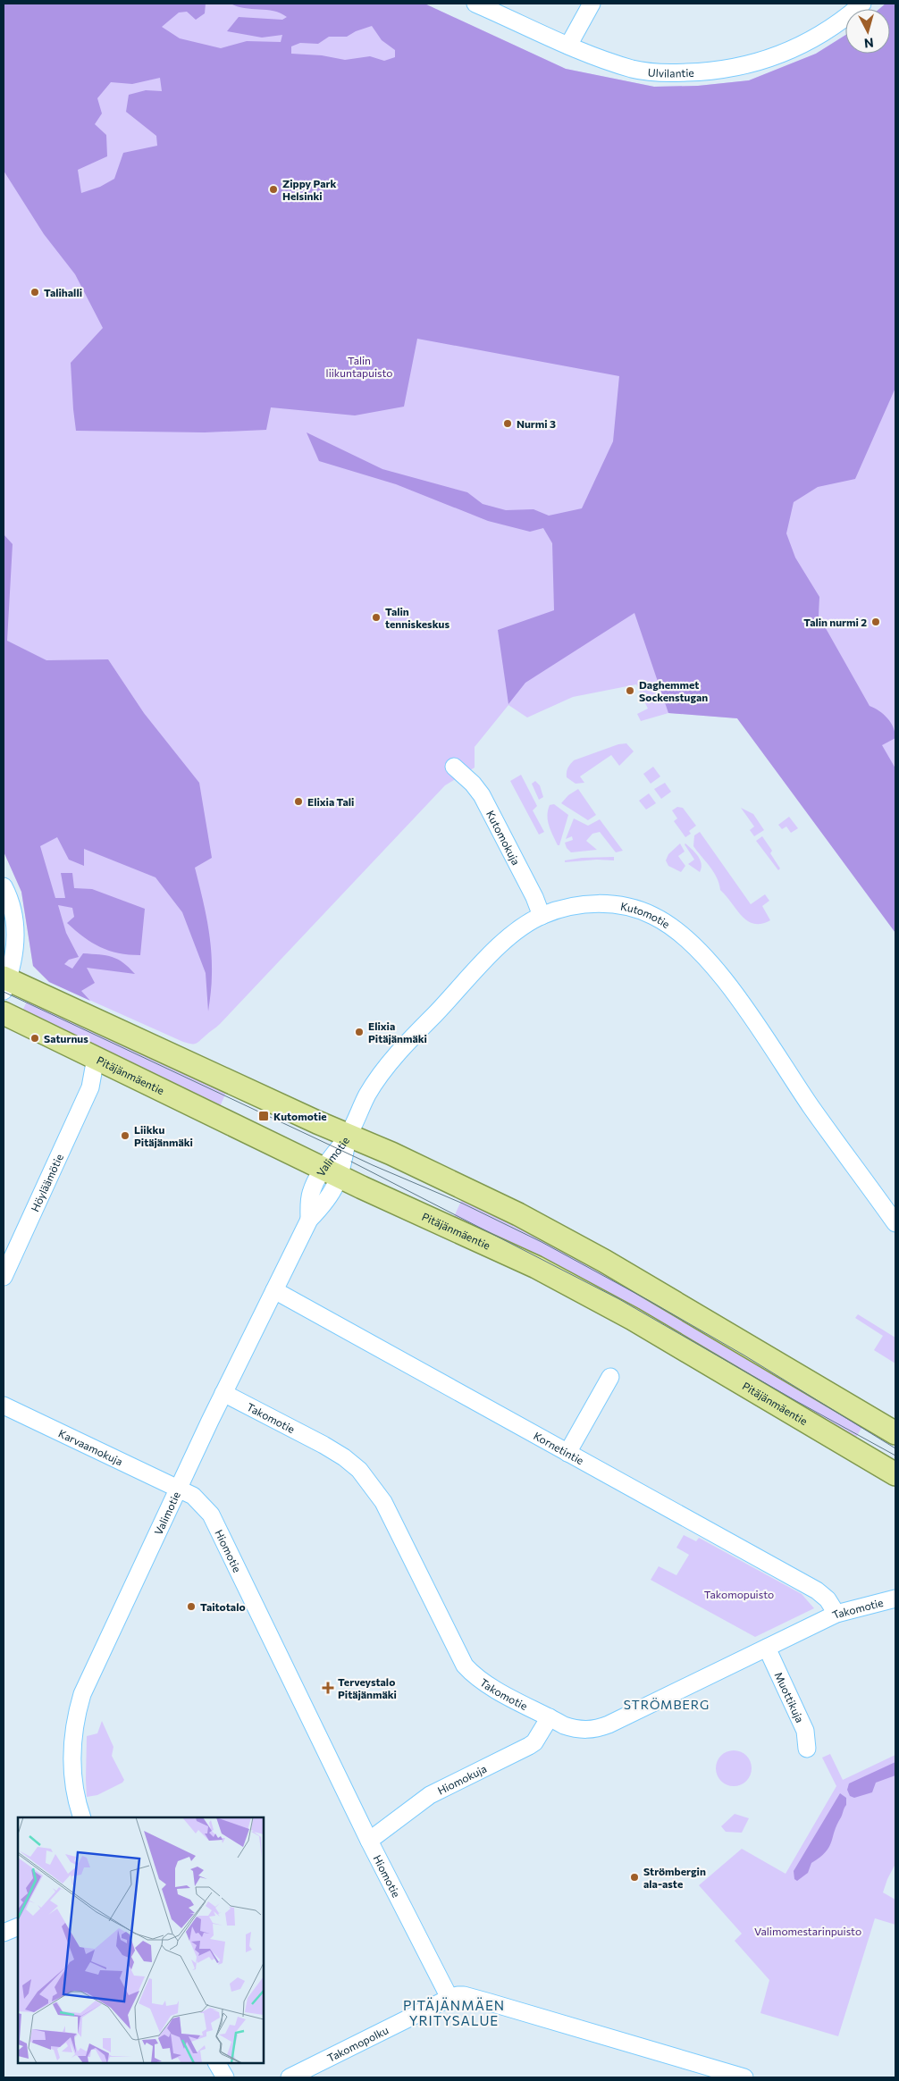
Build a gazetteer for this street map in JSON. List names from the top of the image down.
{
  "streets": {
    "main road": ["Pitäjänmäentie"],
    "street": [
      "Ulvilantie",
      "Kutomokuja",
      "Kutomotie",
      "Valimotie",
      "Höyläämötie",
      "Takomotie",
      "Karvaamokuja",
      "Kornetintie",
      "Hiomotie",
      "Muottikuja",
      "Hiomokuja",
      "Takomopolku"
    ]
  },
  "crossings": [
    ["Kutomokuja", "Kutomotie"],
    ["Kutomotie", "Valimotie"],
    ["Pitäjänmäentie", "Valimotie"],
    ["Pitäjänmäentie", "Höyläämötie"],
    ["Valimotie", "Takomotie"],
    ["Valimotie", "Karvaamokuja"],
    ["Valimotie", "Kornetintie"],
    ["Valimotie", "Hiomotie"],
    ["Takomotie", "Kornetintie"],
    ["Takomotie", "Muottikuja"],
    ["Takomotie", "Hiomokuja"],
    ["Karvaamokuja", "Hiomotie"],
    ["Hiomotie", "Hiomokuja"],
    ["Hiomotie", "Takomopolku"]
  ],
  "districts": ["STRÖMBERG", "PITÄJÄNMÄEN YRITYSALUE"],
  "parks": ["Talin liikuntapuisto", "Takomopuisto", "Valimomestarinpuisto"],
  "places": {
    "other": [
      "Zippy Park Helsinki",
      "Talihalli",
      "Nurmi 3",
      "Talin tenniskeskus",
      "Talin nurmi 2",
      "Daghemmet Sockenstugan",
      "Elixia Tali",
      "Elixia Pitäjänmäki",
      "Saturnus",
      "Liikku Pitäjänmäki",
      "Taitotalo",
      "Strömbergin ala-aste"
    ],
    "transit": ["Kutomotie"],
    "health": ["Terveystalo Pitäjänmäki"]
  },
  "north": "bottom"
}
